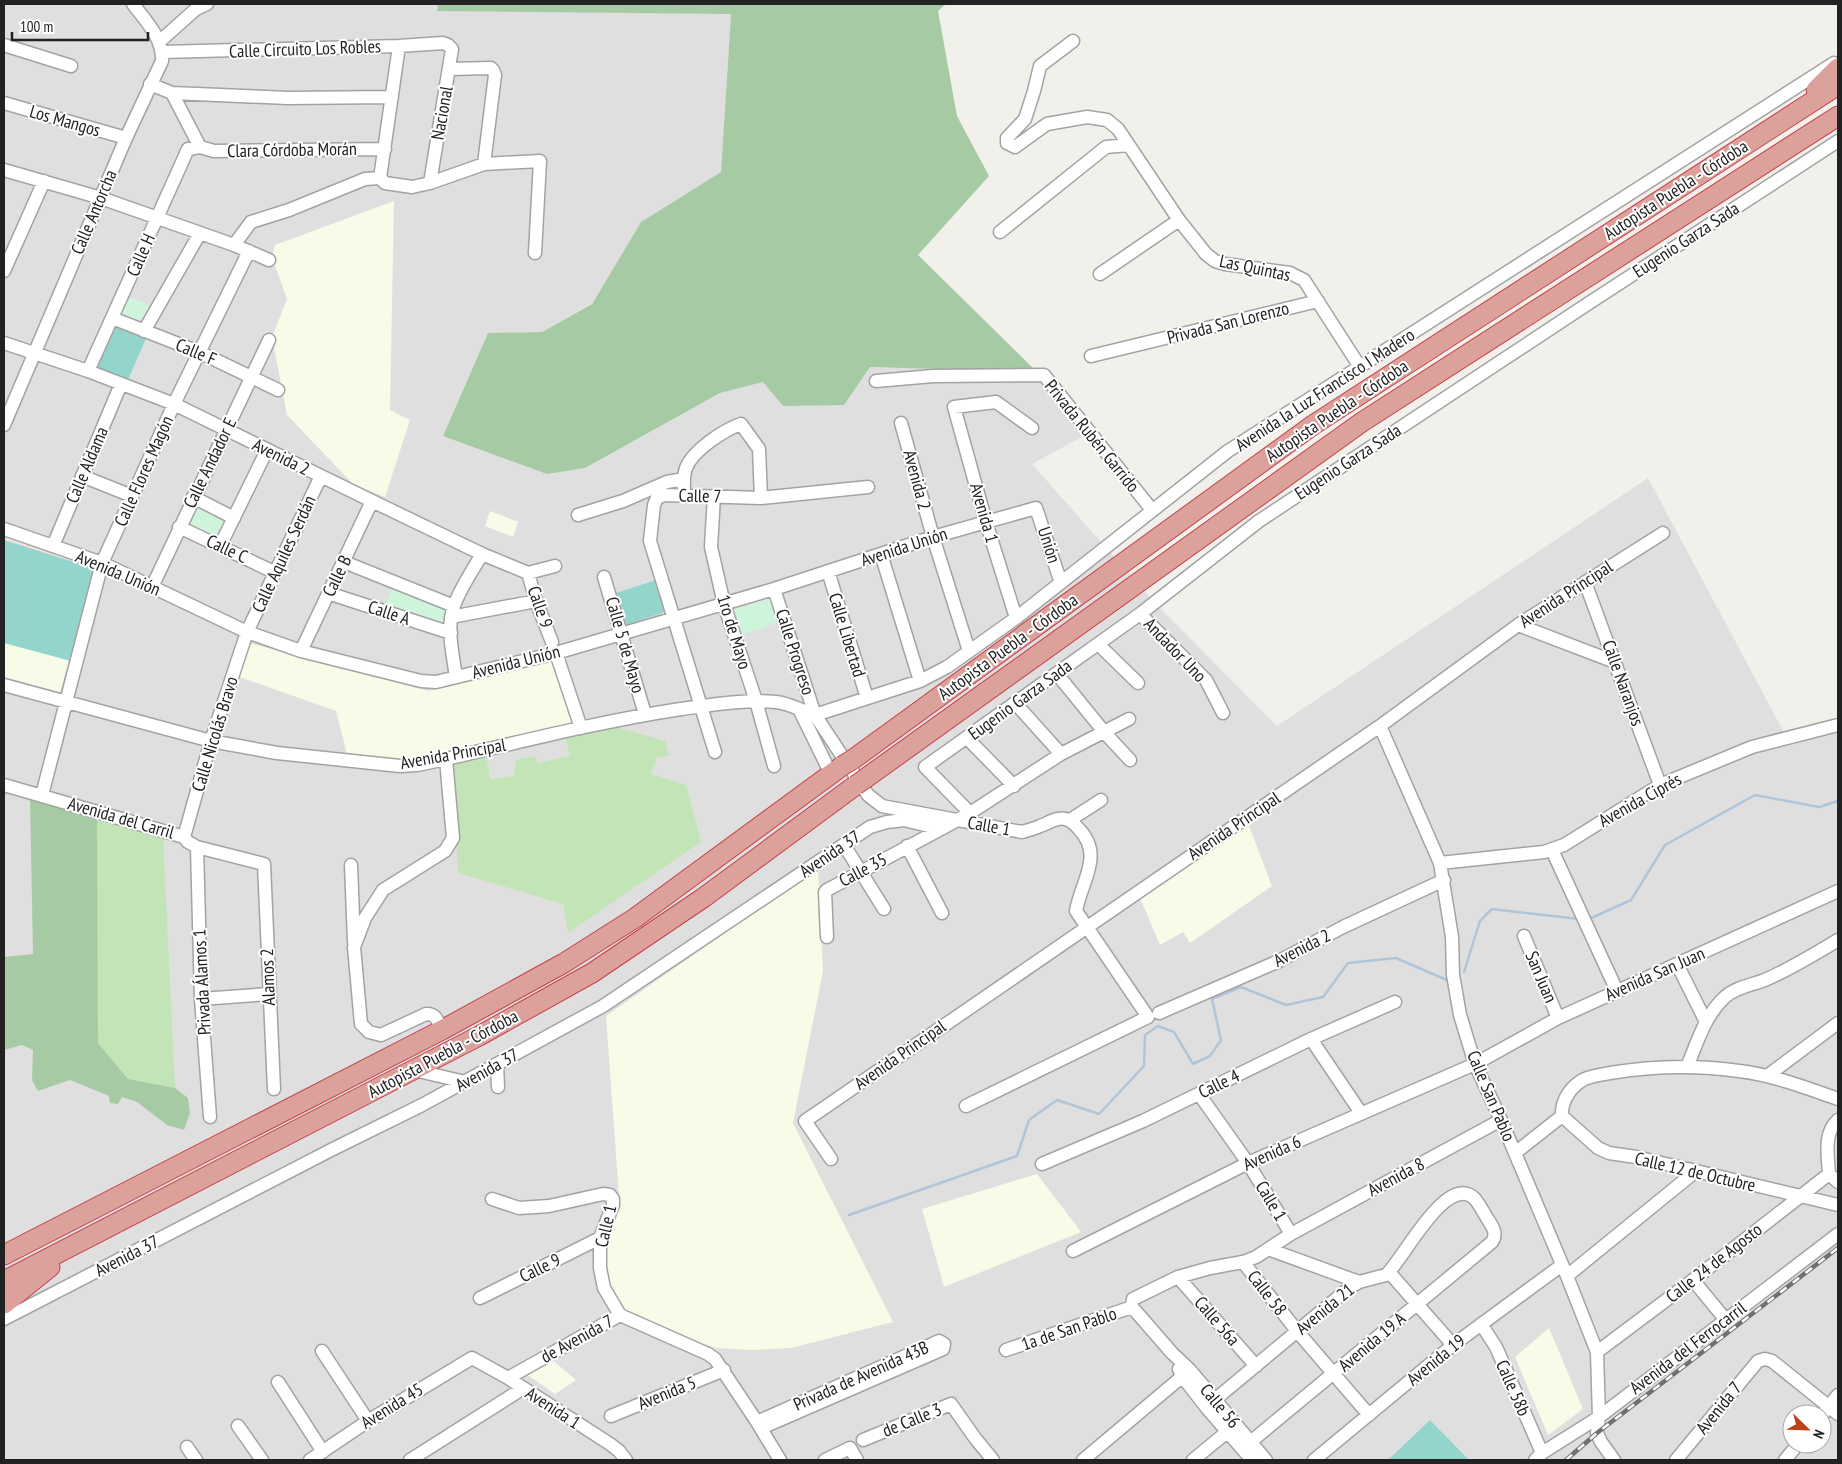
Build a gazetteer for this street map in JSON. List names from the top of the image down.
{
  "streets": {
    "highway": ["Autopista Puebla - Córdoba"],
    "street": [
      "Calle Circuito Los Robles",
      "Nacional",
      "Los Mangos",
      "Clara Córdoba Morán",
      "Calle Antorcha",
      "Eugenio Garza Sada",
      "Calle H",
      "Las Quintas",
      "Privada San Lorenzo",
      "Calle F",
      "Avenida la Luz Francisco I Madero",
      "Privada Rubén Garrido",
      "Avenida 2",
      "Calle Andador E",
      "Calle Aldama",
      "Calle Flores Magón",
      "Calle 7",
      "Avenida 1",
      "Unión",
      "Avenida Unión",
      "Calle C",
      "Calle Aquiles Serdán",
      "Calle B",
      "Avenida Principal",
      "Calle 9",
      "Calle A",
      "1ro de Mayo",
      "Calle Libertad",
      "Calle 5 de Mayo",
      "Andador Uno",
      "Calle Progreso",
      "Calle Naranjos",
      "Calle Nicolás Bravo",
      "Avenida Ciprés",
      "Avenida del Carril",
      "Calle 1",
      "Avenida 37",
      "Calle 35",
      "Avenida San Juan",
      "Alamos 2",
      "San Juan",
      "Privada Álamos 1",
      "Calle 4",
      "Calle San Pablo",
      "Avenida 6",
      "Calle 12 de Octubre",
      "Avenida 8",
      "Calle 24 de Agosto",
      "Calle 58",
      "Avenida 21",
      "Calle 56a",
      "1a de San Pablo",
      "de Avenida 7",
      "Avenida 19 A",
      "Avenida del Ferrocarril",
      "Avenida 19",
      "Privada de Avenida 43B",
      "Calle 58b",
      "Avenida 5",
      "Avenida 45",
      "Calle 56",
      "Avenida 7",
      "de Calle 3"
    ]
  },
  "crossings": [
    ["Calle Circuito Los Robles", "Nacional"],
    ["Calle Circuito Los Robles", "Calle Antorcha"],
    ["Los Mangos", "Calle Antorcha"],
    ["Clara Córdoba Morán", "Calle H"],
    ["Calle Antorcha", "Avenida 2"],
    ["Eugenio Garza Sada", "Andador Uno"],
    ["Calle H", "Calle F"],
    ["Calle H", "Avenida 2"],
    ["Las Quintas", "Privada San Lorenzo"],
    ["Las Quintas", "Avenida la Luz Francisco I Madero"],
    ["Calle F", "Calle Andador E"],
    ["Calle F", "Calle Flores Magón"],
    ["Avenida la Luz Francisco I Madero", "Privada Rubén Garrido"],
    ["Avenida la Luz Francisco I Madero", "Avenida 2"],
    ["Avenida la Luz Francisco I Madero", "Avenida 1"],
    ["Avenida la Luz Francisco I Madero", "Unión"],
    ["Avenida la Luz Francisco I Madero", "Avenida Principal"],
    ["Avenida la Luz Francisco I Madero", "Calle Libertad"],
    ["Avenida la Luz Francisco I Madero", "Calle Progreso"],
    ["Avenida la Luz Francisco I Madero", "Calle 1"],
    ["Avenida 2", "Calle Andador E"],
    ["Avenida 2", "Calle Aldama"],
    ["Avenida 2", "Calle Flores Magón"],
    ["Avenida 2", "Avenida Unión"],
    ["Avenida 2", "Calle Aquiles Serdán"],
    ["Avenida 2", "Calle B"],
    ["Avenida 2", "Calle 9"],
    ["Avenida 2", "Calle San Pablo"],
    ["Calle Andador E", "Avenida Unión"],
    ["Calle Andador E", "Calle C"],
    ["Calle Aldama", "Avenida Unión"],
    ["Calle Flores Magón", "Avenida Unión"],
    ["Calle Flores Magón", "Avenida Principal"],
    ["Calle Flores Magón", "Avenida del Carril"],
    ["Calle 7", "Avenida Unión"],
    ["Calle 7", "1ro de Mayo"],
    ["Avenida 1", "Avenida Unión"],
    ["Avenida 1", "de Avenida 7"],
    ["Avenida 1", "Avenida 45"],
    ["Unión", "Avenida Unión"],
    ["Avenida Unión", "Calle Aquiles Serdán"],
    ["Avenida Unión", "Calle B"],
    ["Avenida Unión", "Calle 9"],
    ["Avenida Unión", "1ro de Mayo"],
    ["Avenida Unión", "Calle Libertad"],
    ["Avenida Unión", "Calle 5 de Mayo"],
    ["Avenida Unión", "Calle Progreso"],
    ["Avenida Unión", "Calle Nicolás Bravo"],
    ["Calle C", "Calle Aquiles Serdán"],
    ["Calle Aquiles Serdán", "Calle Nicolás Bravo"],
    ["Calle B", "Calle A"],
    ["Avenida Principal", "Calle 9"],
    ["Avenida Principal", "1ro de Mayo"],
    ["Avenida Principal", "Calle 5 de Mayo"],
    ["Avenida Principal", "Calle Progreso"],
    ["Avenida Principal", "Calle Naranjos"],
    ["Avenida Principal", "Calle Nicolás Bravo"],
    ["Avenida Principal", "Calle 1"],
    ["Avenida Principal", "Calle San Pablo"],
    ["Calle 9", "Calle 1"],
    ["Calle Progreso", "Calle 1"],
    ["Calle Naranjos", "Avenida Ciprés"],
    ["Calle Nicolás Bravo", "Avenida del Carril"],
    ["Avenida Ciprés", "Calle San Pablo"],
    ["Avenida del Carril", "Alamos 2"],
    ["Avenida del Carril", "Privada Álamos 1"],
    ["Calle 1", "Calle 4"],
    ["Calle 1", "Avenida 6"],
    ["Calle 1", "Avenida 8"],
    ["Calle 1", "de Avenida 7"],
    ["Avenida 37", "Calle 35"],
    ["Avenida San Juan", "San Juan"],
    ["Avenida San Juan", "Calle San Pablo"],
    ["Avenida San Juan", "Avenida 6"],
    ["Calle San Pablo", "Avenida 6"],
    ["Calle San Pablo", "Avenida 8"],
    ["Calle San Pablo", "Calle 24 de Agosto"],
    ["Calle San Pablo", "Avenida del Ferrocarril"],
    ["Calle San Pablo", "Avenida 19"],
    ["Calle 12 de Octubre", "Calle 24 de Agosto"],
    ["Calle 12 de Octubre", "Avenida 19"],
    ["Avenida 8", "Calle 58"],
    ["Avenida 8", "Calle 56a"],
    ["Avenida 8", "1a de San Pablo"],
    ["Avenida 8", "Calle 56"],
    ["Calle 58", "Avenida 21"],
    ["Calle 58", "Avenida 19 A"],
    ["Calle 58", "Avenida 19"],
    ["Avenida 21", "Calle 56a"],
    ["Avenida 21", "Avenida 19 A"],
    ["Avenida 21", "Calle 56"],
    ["1a de San Pablo", "Calle 56"],
    ["Avenida 19 A", "Calle 56"],
    ["Avenida del Ferrocarril", "Calle 58b"],
    ["Avenida 19", "Calle 58b"]
  ],
  "scale_bar": "100 m",
  "north": "bottom right"
}
